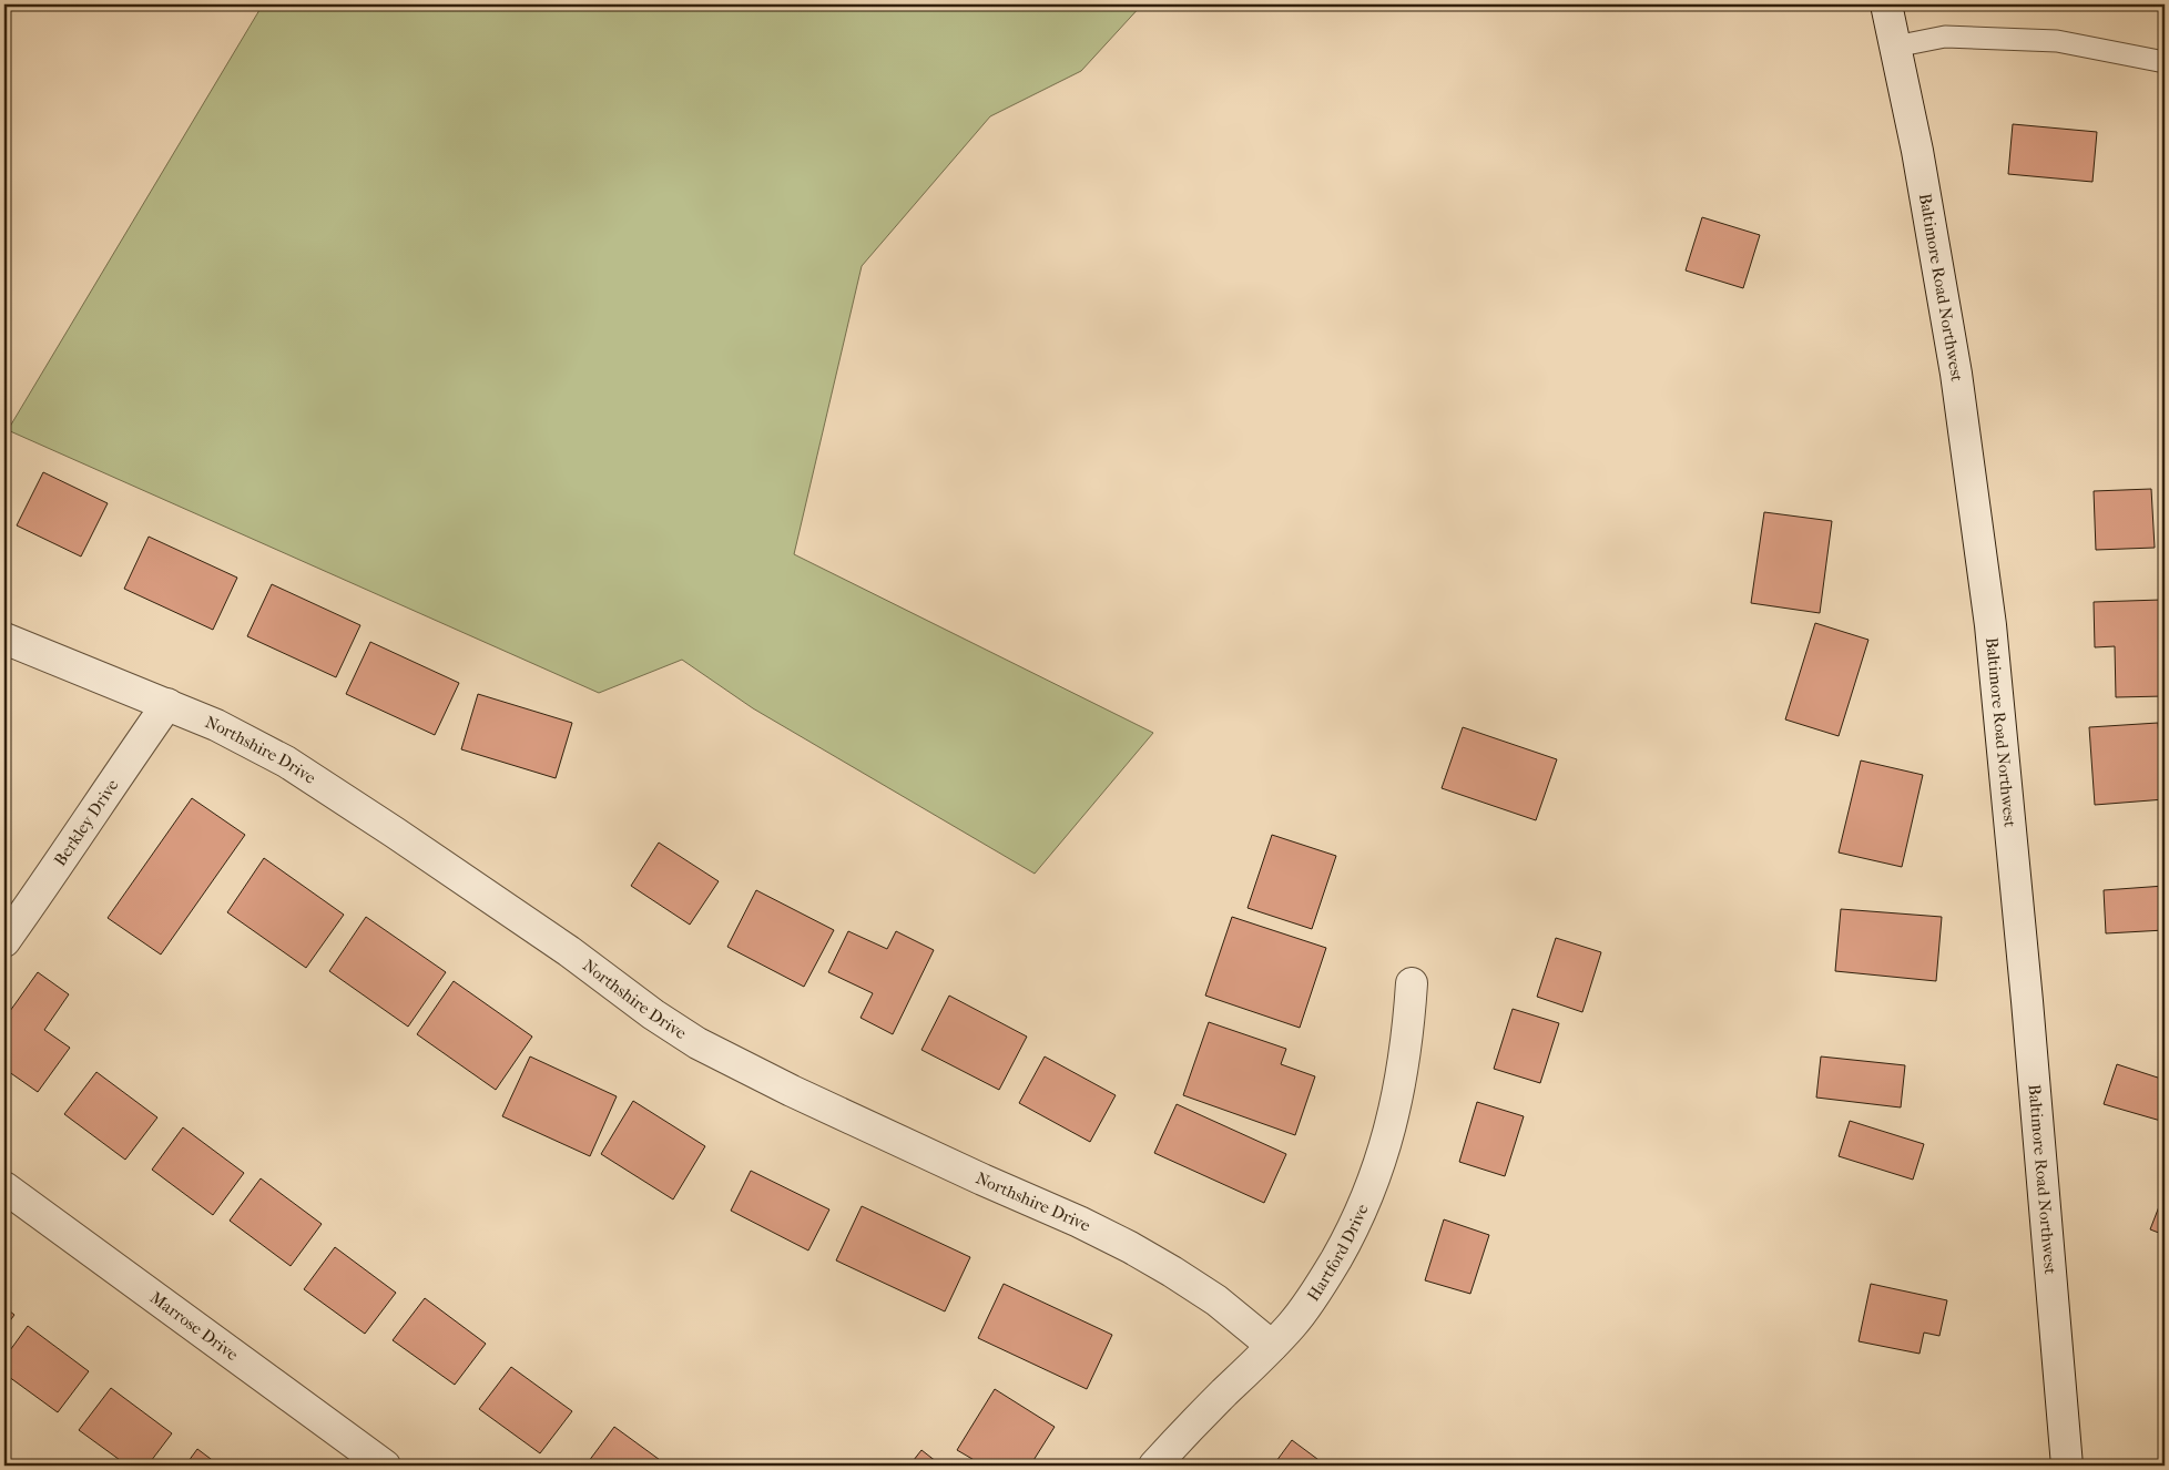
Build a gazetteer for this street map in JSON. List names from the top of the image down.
{
  "streets": {
    "street": [
      "Baltimore Road Northwest",
      "Northshire Drive",
      "Berkley Drive",
      "Hartford Drive",
      "Marrose Drive"
    ]
  },
  "crossings": [
    ["Northshire Drive", "Berkley Drive"],
    ["Northshire Drive", "Hartford Drive"]
  ]
}
